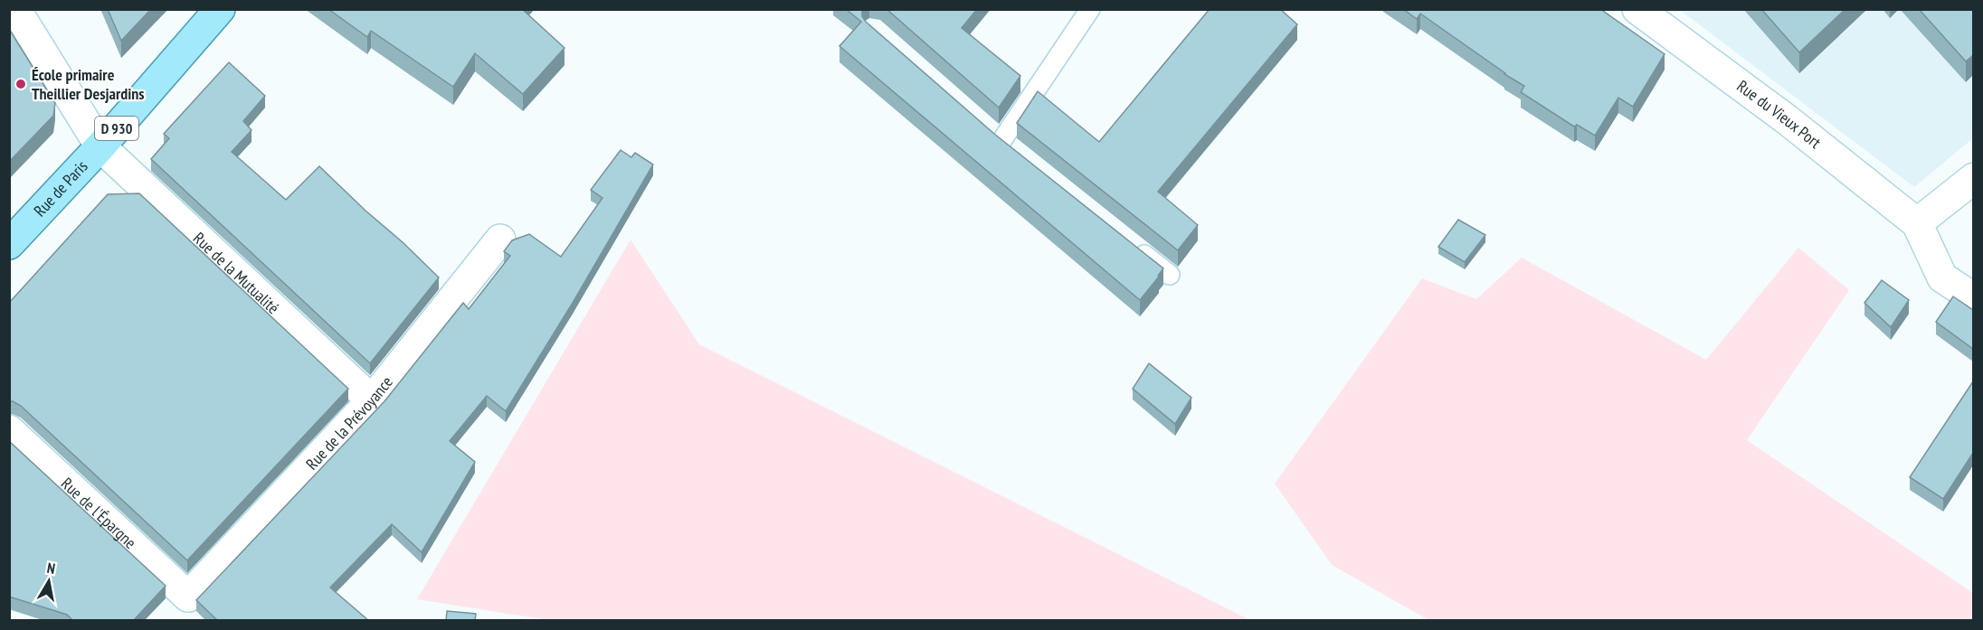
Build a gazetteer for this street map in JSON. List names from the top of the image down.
{
  "streets": {
    "main road": ["D 930", "Rue de Paris"],
    "street": [
      "Rue du Vieux Port",
      "Rue de la Mutualité",
      "Rue de la Prévoyance",
      "Rue de l'Épargne"
    ]
  },
  "crossings": [
    ["Rue de Paris", "Rue de la Mutualité"],
    ["Rue de la Mutualité", "Rue de la Prévoyance"],
    ["Rue de la Prévoyance", "Rue de l'Épargne"]
  ],
  "places": ["École primaire Theillier Desjardins"],
  "north": "top"
}
